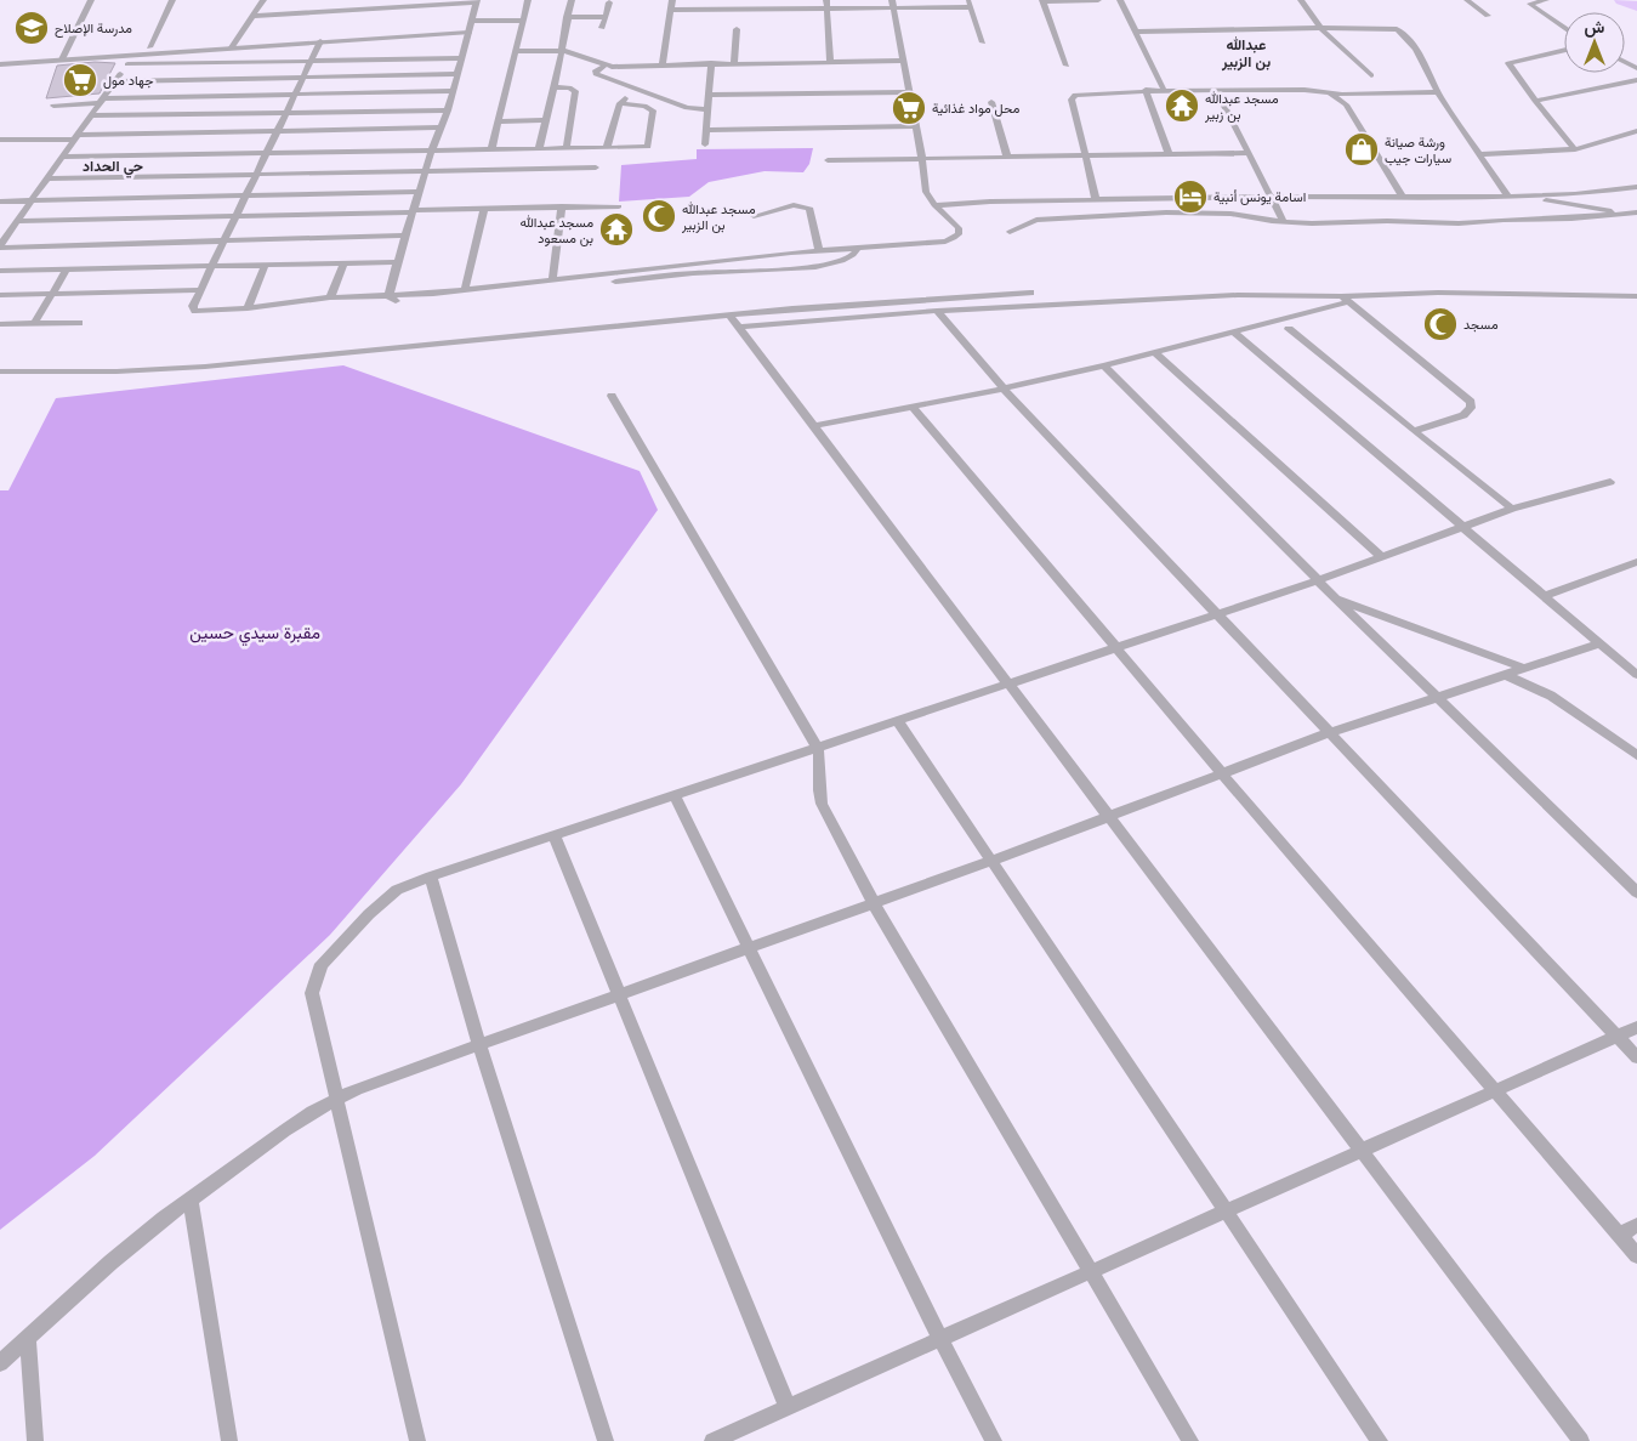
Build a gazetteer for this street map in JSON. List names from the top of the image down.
{
  "districts": ["عبدالله بن الزبير", "حي الحداد"],
  "parks": ["مقبرة سيدي حسين"],
  "places": {
    "school or university": ["مدرسة الإصلاح"],
    "supermarket": ["جهاد مول", "محل مواد غذائية"],
    "temple": ["مسجد عبدالله بن زبير", "مسجد عبدالله بن مسعود"],
    "shop": ["ورشة صيانة سيارات جيب"],
    "hotel": ["اسامة يونس أنبية"],
    "mosque": ["مسجد عبدالله بن الزبير", "مسجد"]
  },
  "north": "top"
}
